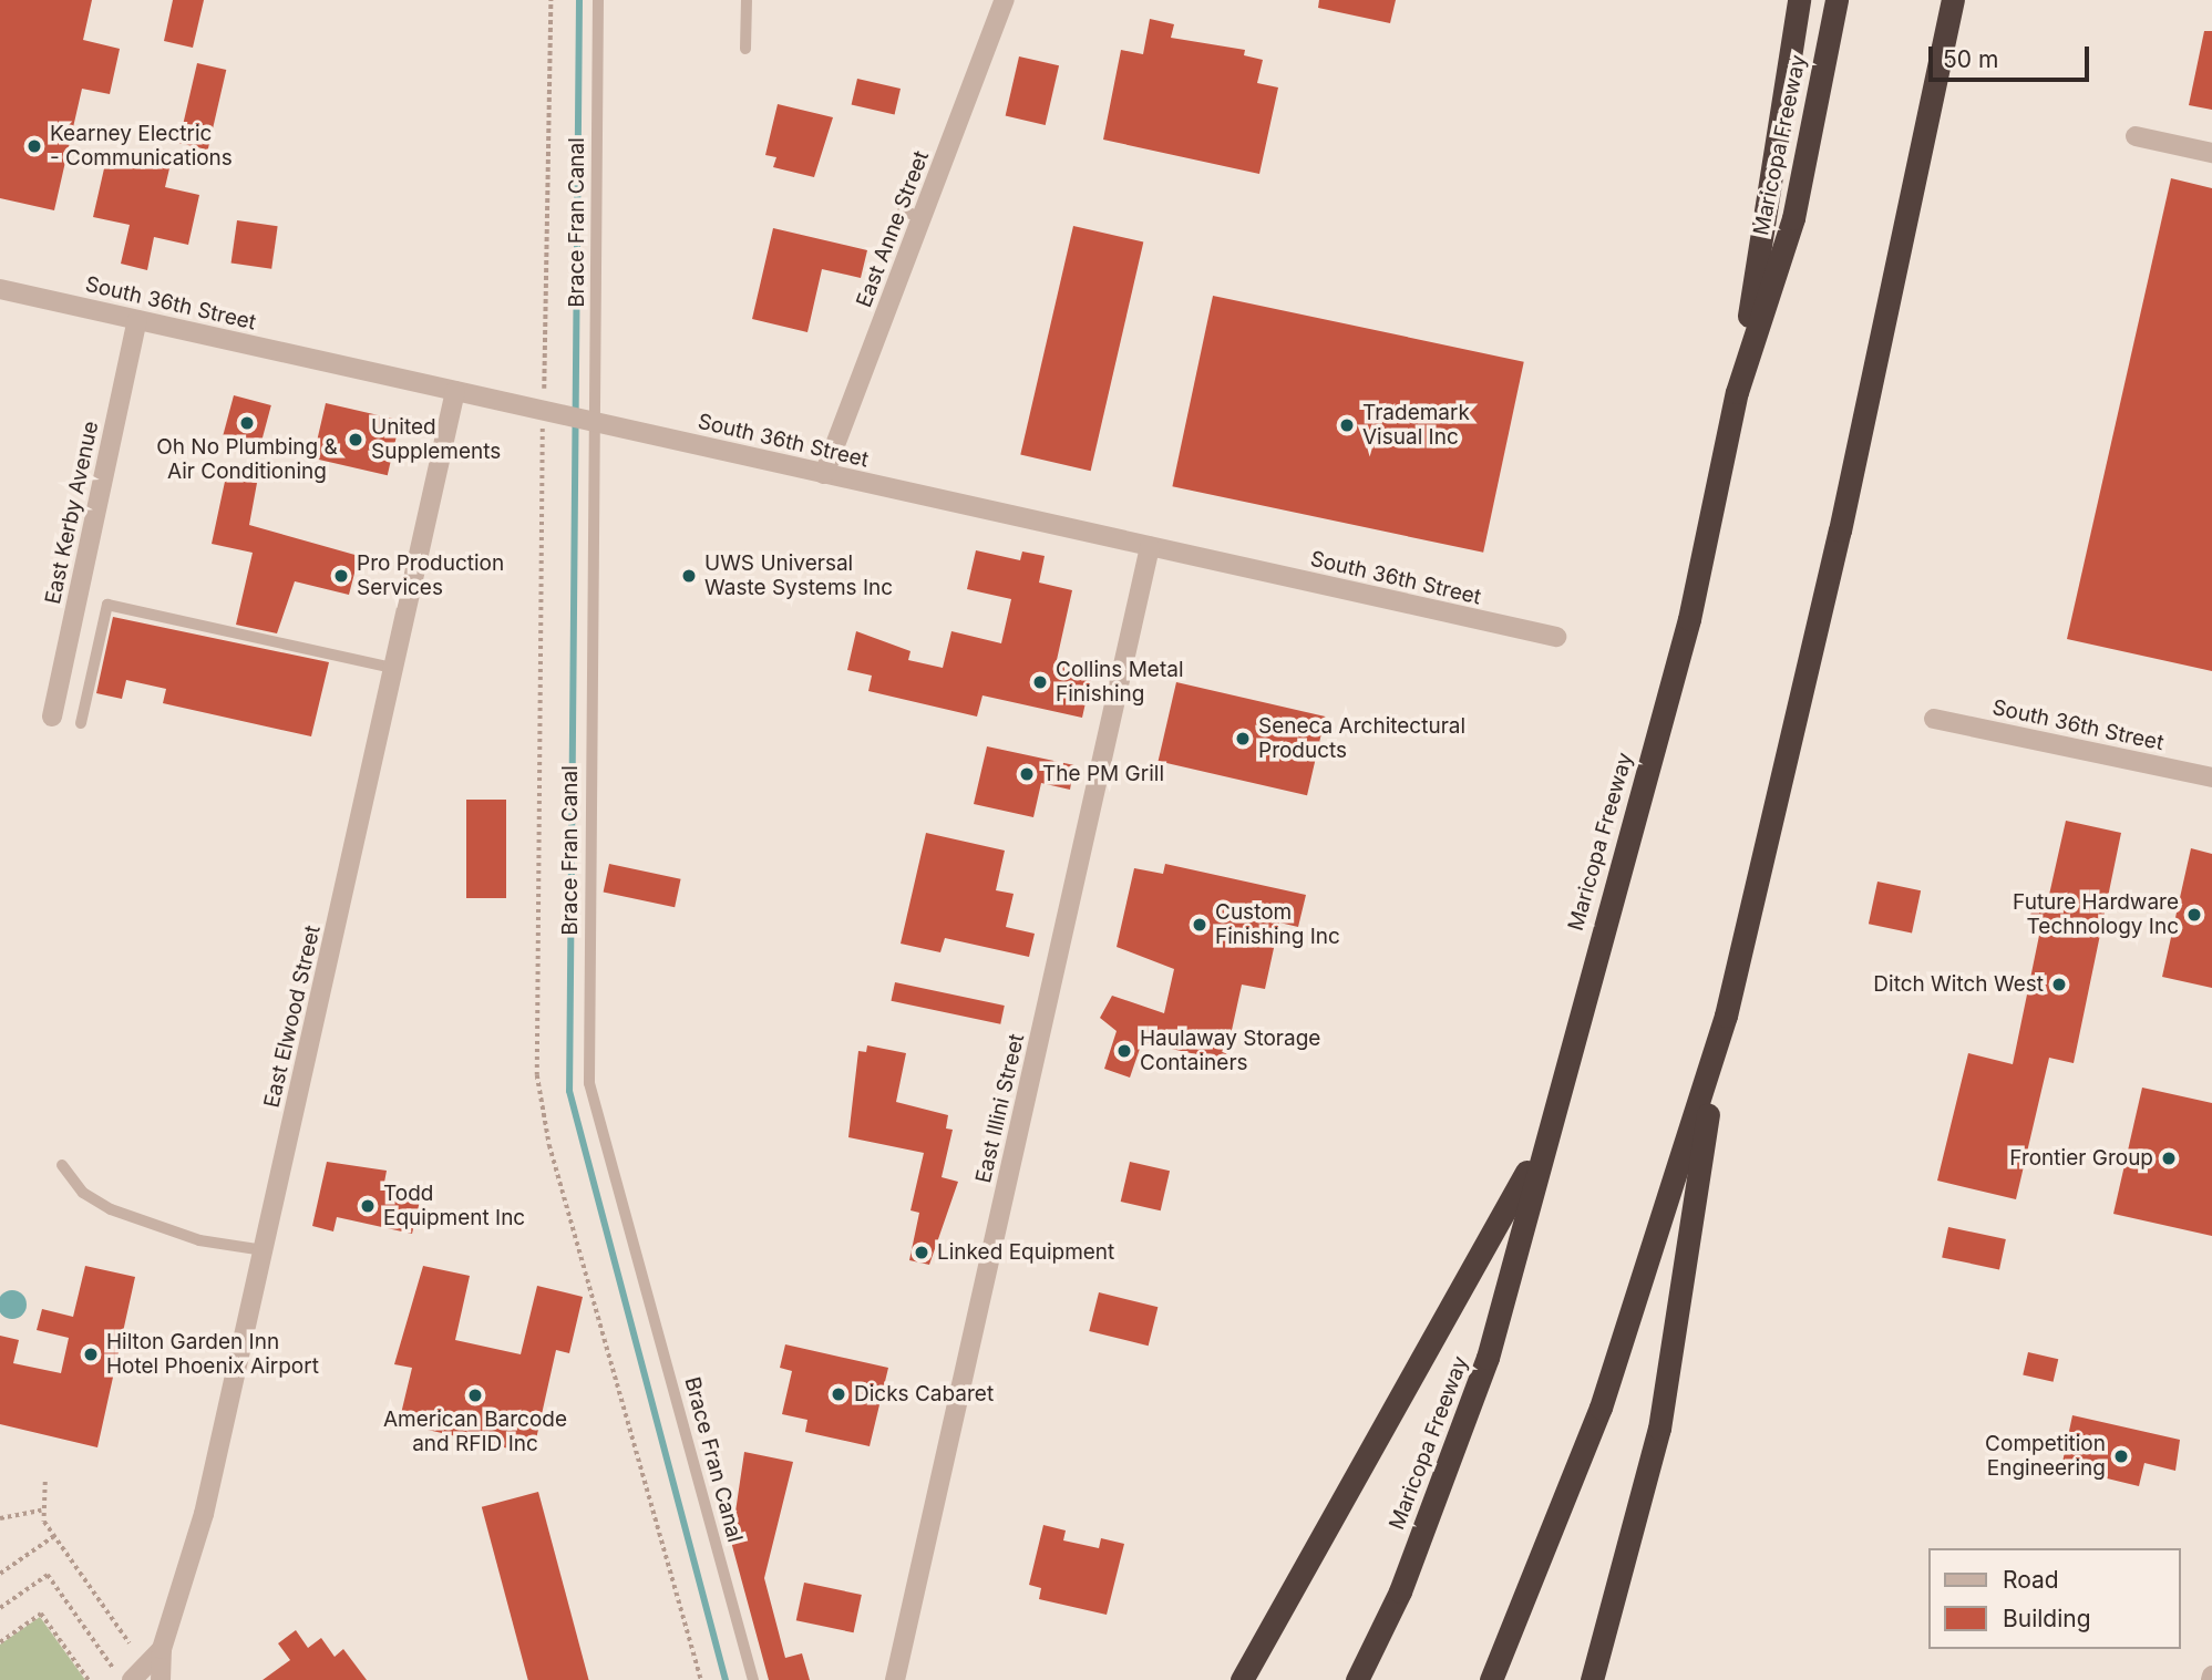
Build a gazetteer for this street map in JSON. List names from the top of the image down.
{
  "streets": {
    "highway": ["Maricopa Freeway"],
    "street": [
      "East Anne Street",
      "South 36th Street",
      "East Kerby Avenue",
      "East Elwood Street",
      "East Illini Street"
    ],
    "lane": ["Brace Fran Canal"]
  },
  "crossings": [
    ["Brace Fran Canal", "South 36th Street"],
    ["East Anne Street", "South 36th Street"],
    ["South 36th Street", "East Kerby Avenue"],
    ["South 36th Street", "East Elwood Street"],
    ["South 36th Street", "East Illini Street"]
  ],
  "places": [
    "Kearney Electric - Communications",
    "Oh No Plumbing & Air Conditioning",
    "Trademark Visual Inc",
    "United Supplements",
    "Pro Production Services",
    "UWS Universal Waste Systems Inc",
    "Collins Metal Finishing",
    "Seneca Architectural Products",
    "The PM Grill",
    "Future Hardware Technology Inc",
    "Custom Finishing Inc",
    "Ditch Witch West",
    "Haulaway Storage Containers",
    "Frontier Group",
    "Todd Equipment Inc",
    "Linked Equipment",
    "Hilton Garden Inn Hotel Phoenix Airport",
    "Dicks Cabaret",
    "American Barcode and RFID Inc",
    "Competition Engineering"
  ],
  "legend": ["Road", "Building"],
  "scale_bar": "50 m"
}
